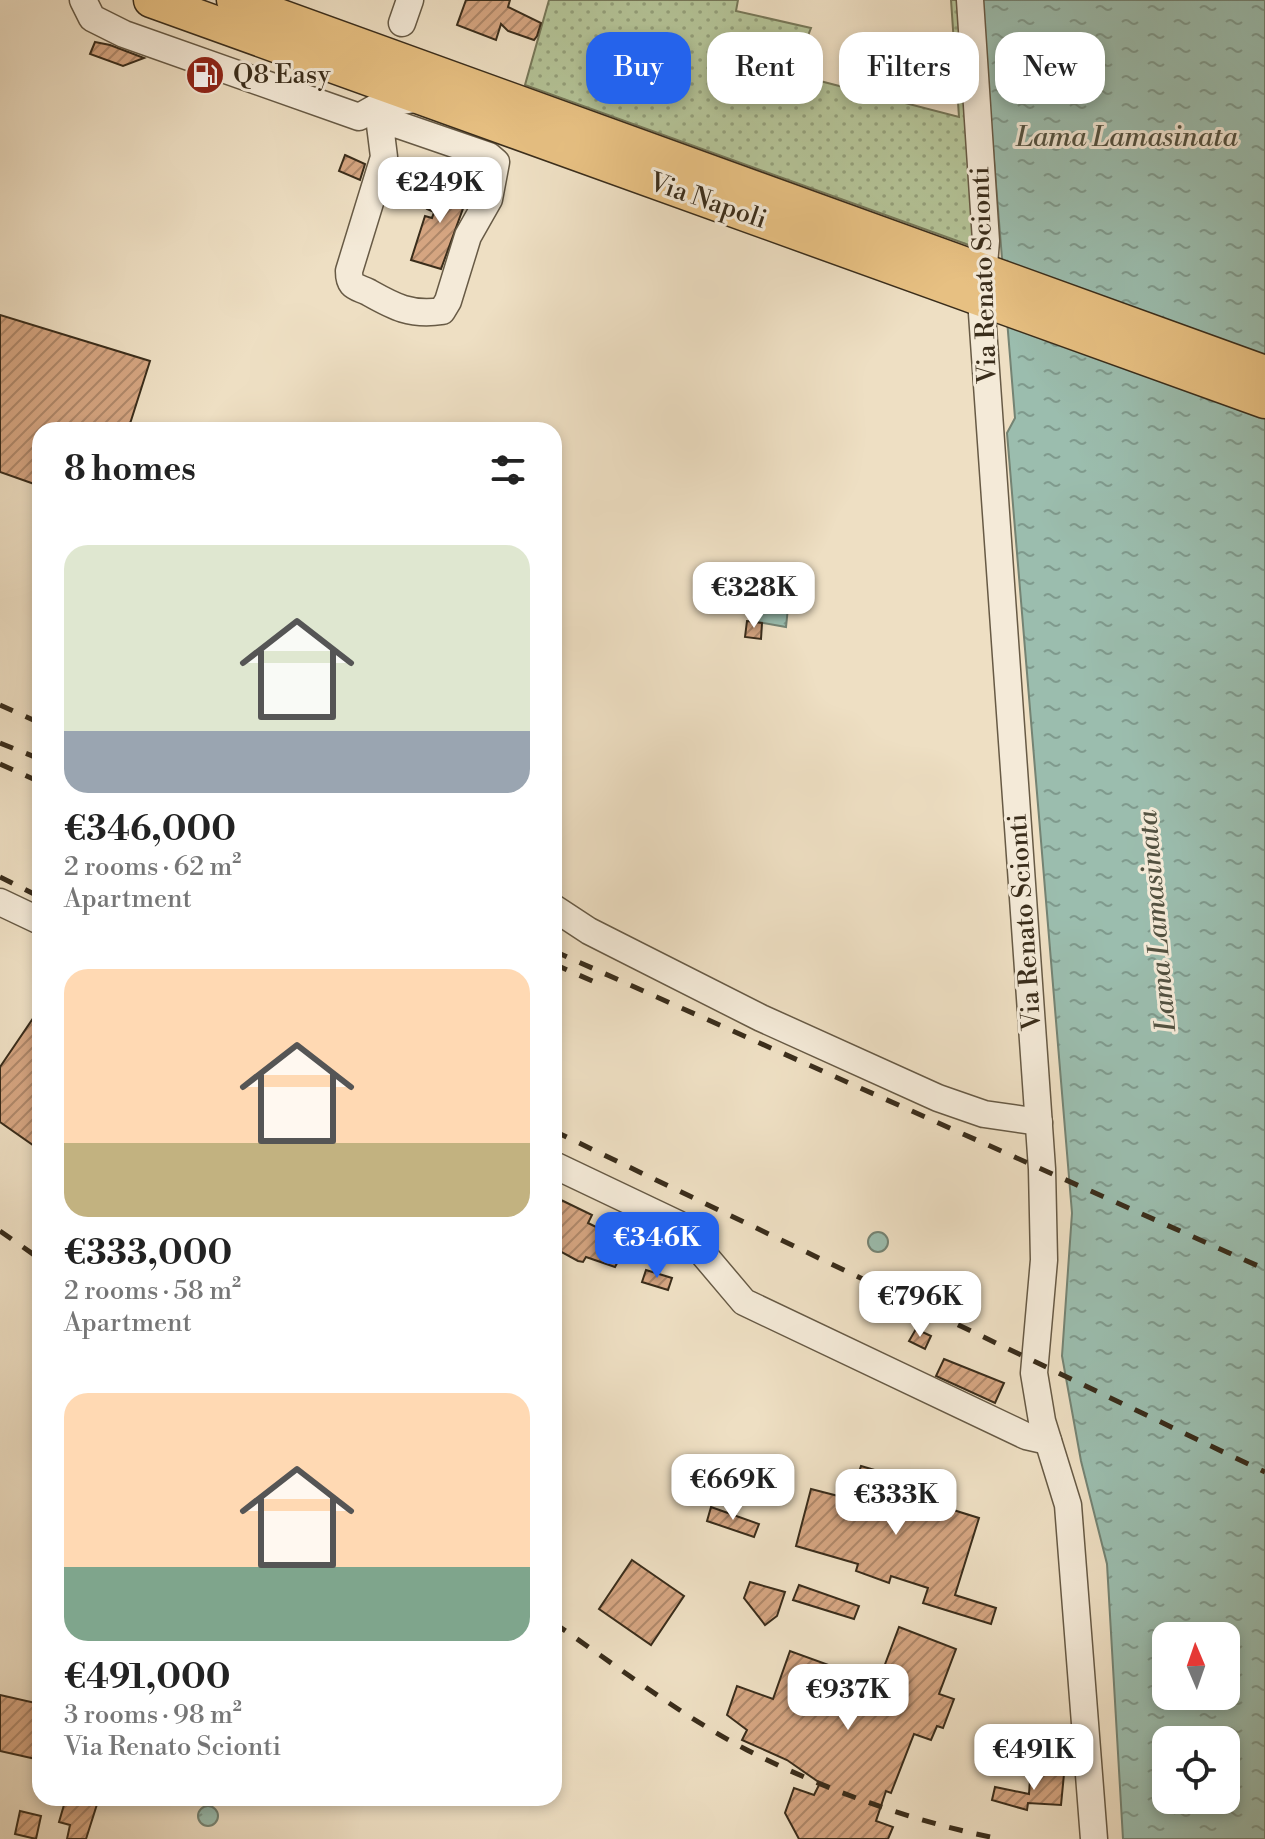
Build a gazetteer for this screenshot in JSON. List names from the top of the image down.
{
  "streets": {
    "main road": ["Via Napoli"],
    "street": ["Via Renato Scionti"]
  },
  "crossings": [
    ["Via Napoli", "Via Renato Scionti"]
  ],
  "water": ["Lama Lamasinata"],
  "places": {
    "fuel station": ["Q8 Easy"]
  },
  "north": "top",
  "page": {
    "chip": [
      "Buy",
      "Rent",
      "Filters",
      "New"
    ],
    "price": [
      "€249K",
      "€328K",
      "€346K",
      "€796K",
      "€669K",
      "€333K",
      "€937K",
      "€491K"
    ],
    "heading": "8 homes",
    "list": [
      {
        "name": "€346,000",
        "note": "2 rooms · 62 m² · Apartment"
      },
      {
        "name": "€333,000",
        "note": "2 rooms · 58 m² · Apartment"
      },
      {
        "name": "€491,000",
        "note": "3 rooms · 98 m² · Via Renato Scionti"
      }
    ]
  }
}
